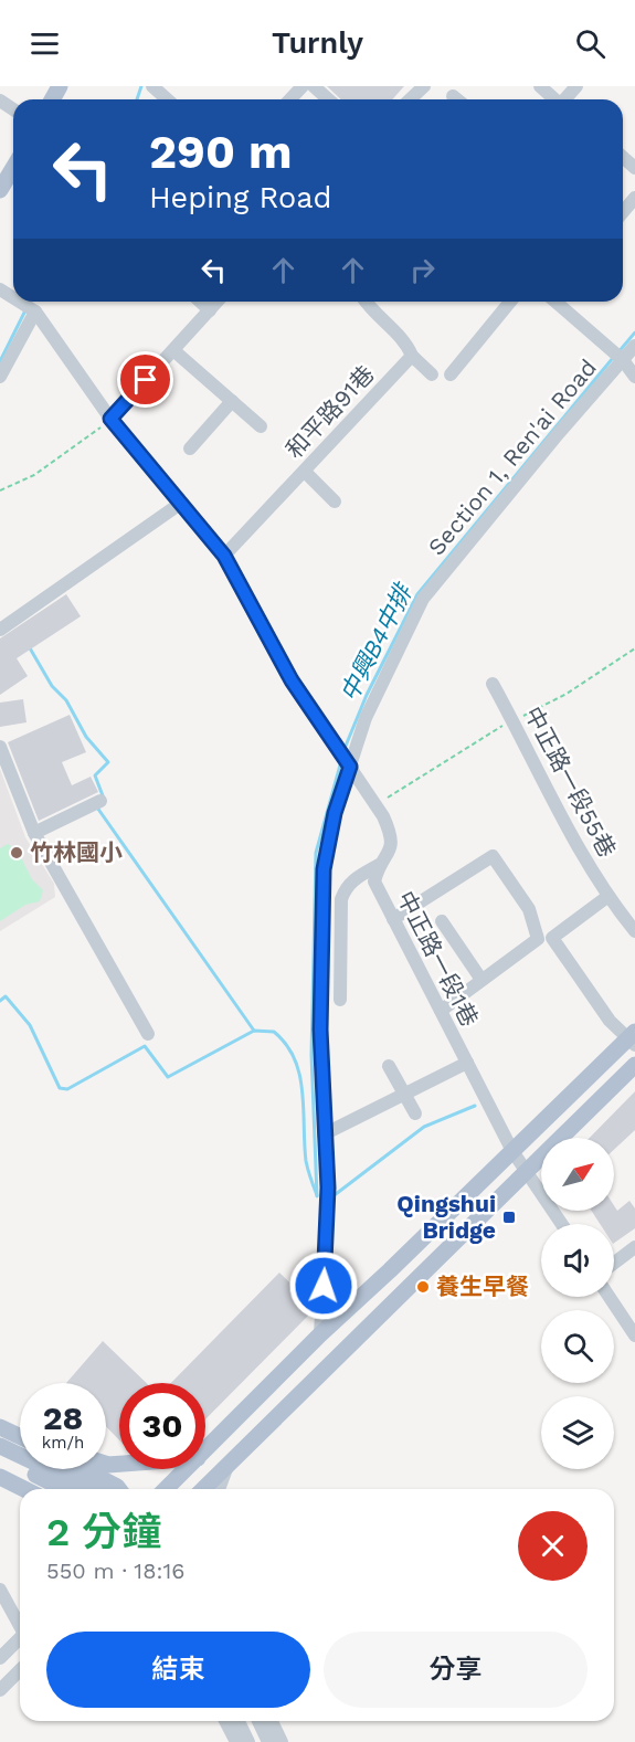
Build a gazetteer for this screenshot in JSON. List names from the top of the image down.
{
  "streets": {
    "street": [
      "和平路91巷",
      "Section 1, Ren'ai Road",
      "中正路一段55巷",
      "中正路一段1巷"
    ]
  },
  "water": ["中興B4中排"],
  "places": {
    "other": ["竹林國小", "養生早餐"],
    "transit": ["Qingshui Bridge"]
  },
  "north": "top right",
  "page": {
    "header": "Turnly",
    "turn": ["290 m", "Heping Road"],
    "speed": "28 km/h",
    "limit": "30",
    "heading": ["2 分鐘", "550 m · 18:16"],
    "buttons": ["結束", "分享"]
  }
}
